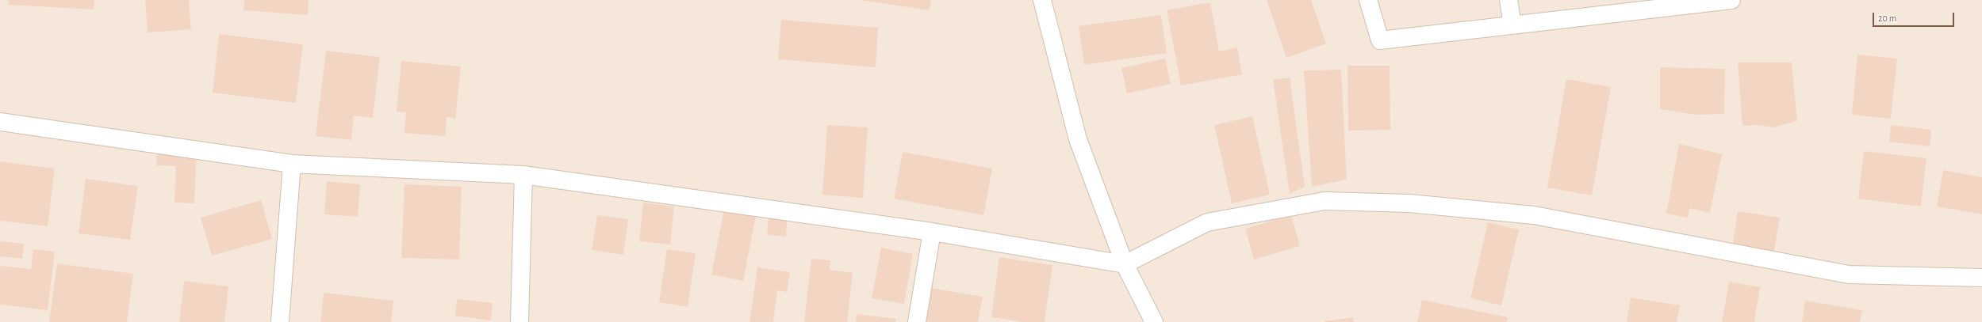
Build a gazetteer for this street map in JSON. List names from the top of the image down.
{
  "scale_bar": "20 m"
}
